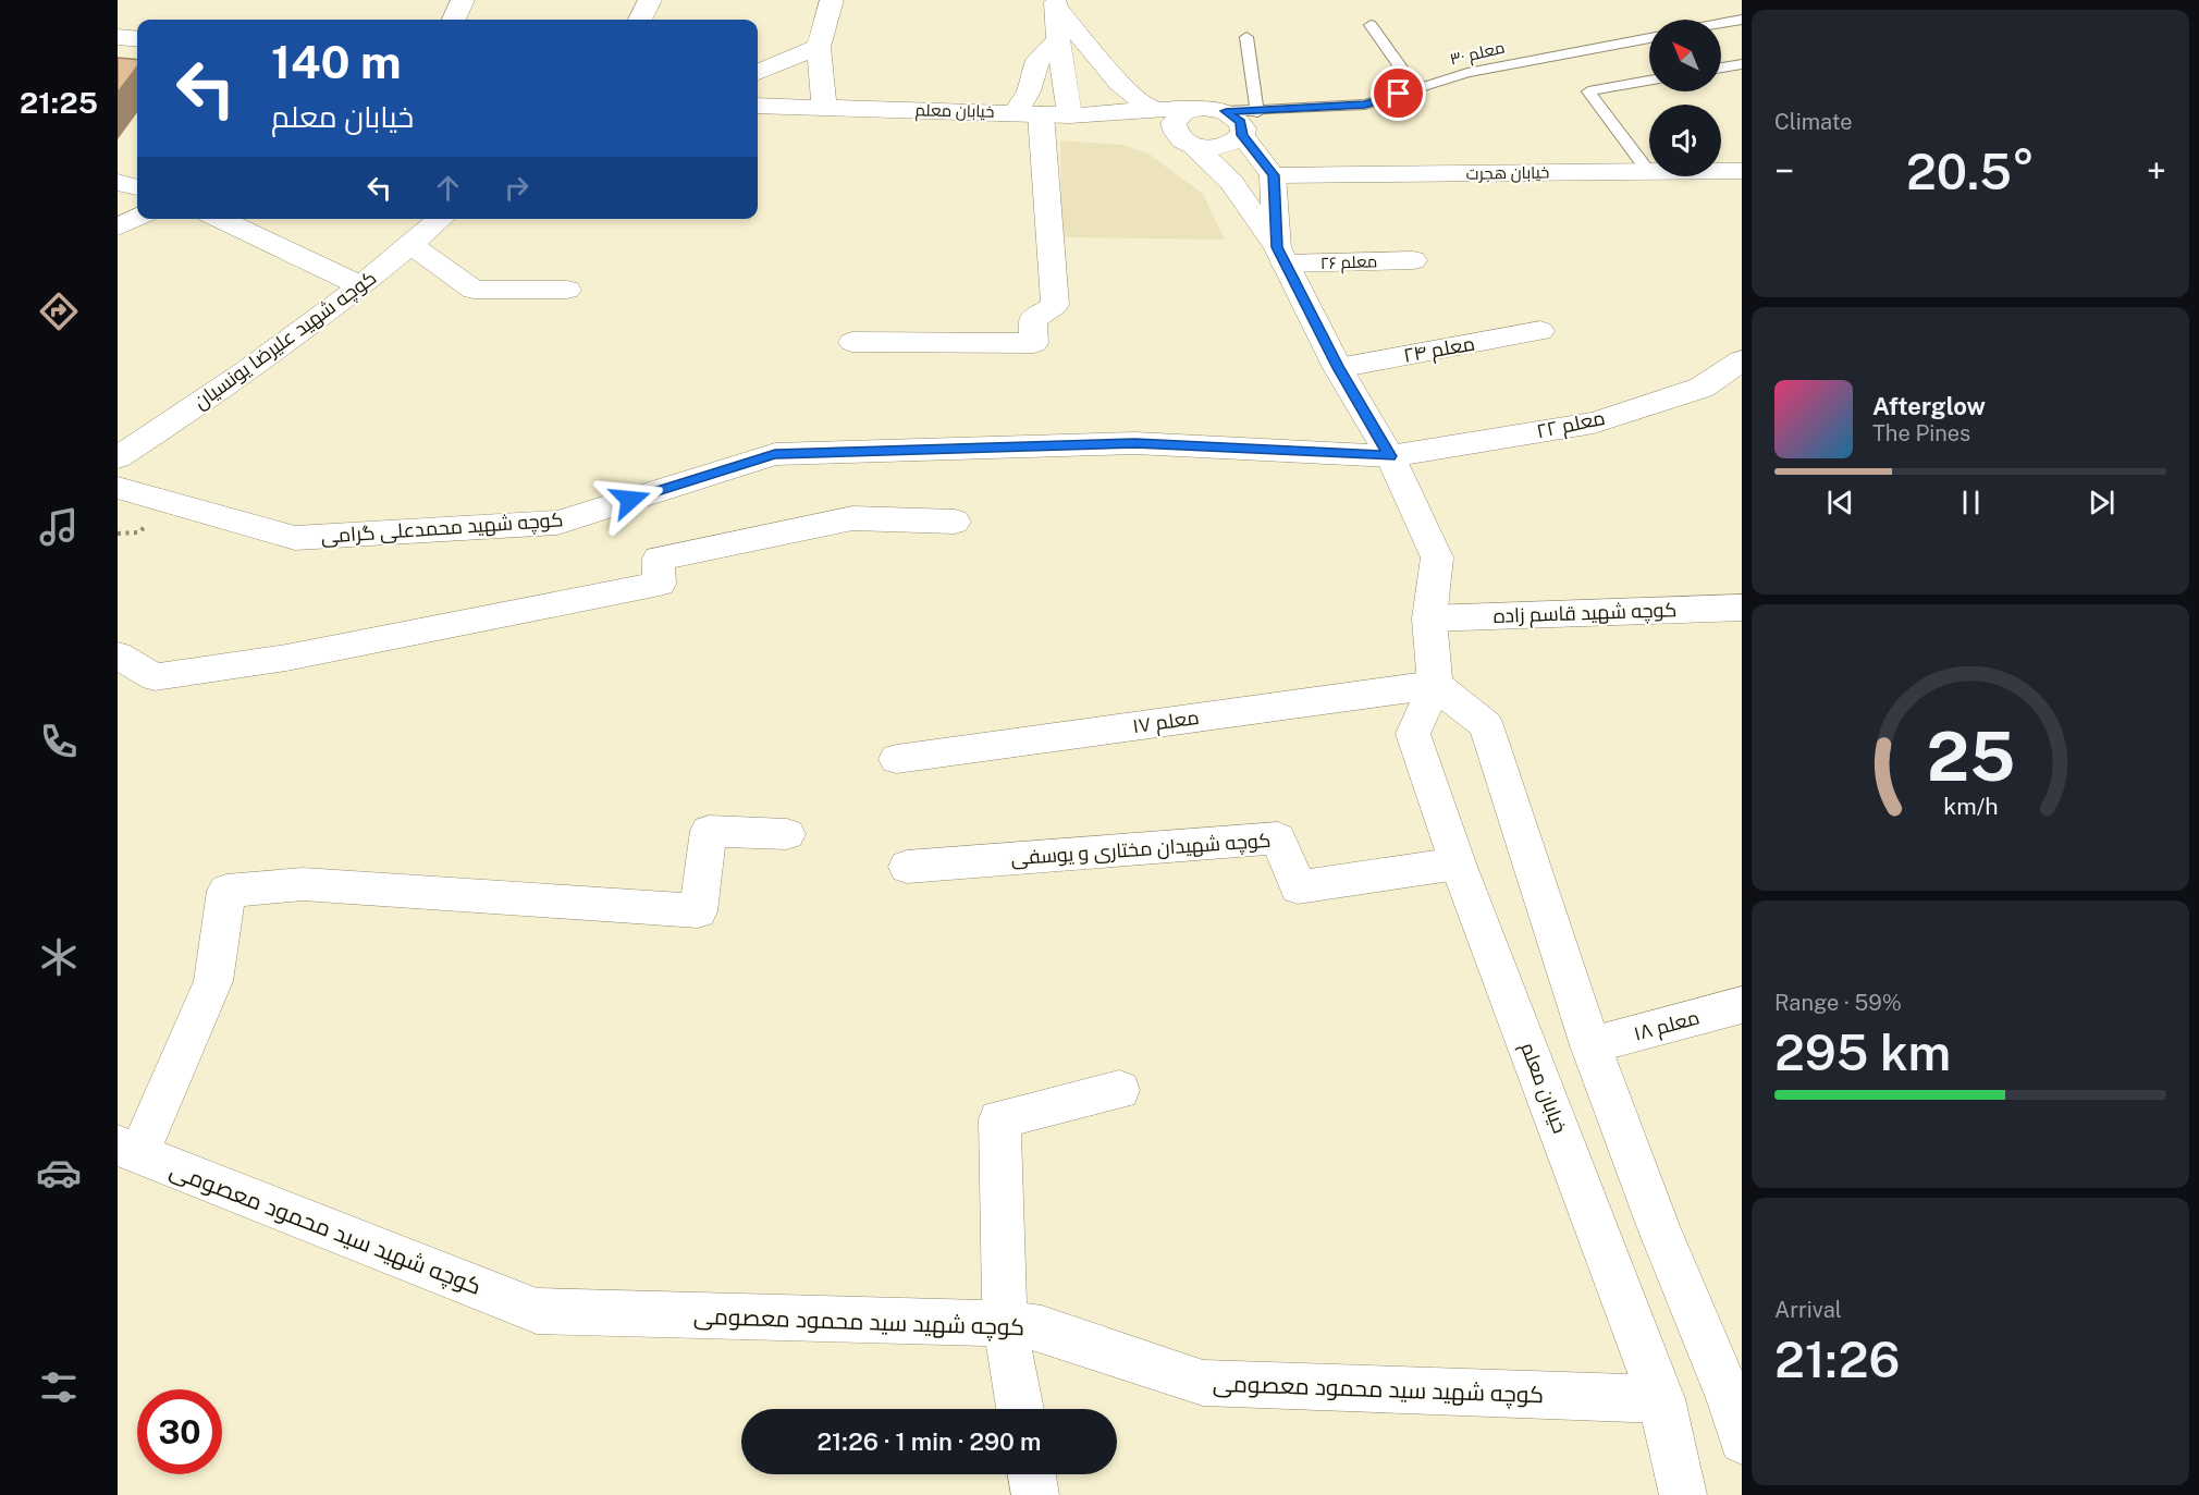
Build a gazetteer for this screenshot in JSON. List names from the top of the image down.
{
  "streets": {
    "street": [
      "خیابان معلم",
      "خیابان هجرت",
      "معلم ۲۶",
      "کوچه شهید علیرضا یونسیان",
      "معلم ۲۴",
      "معلم ۲۲",
      "کوچه شهید محمدعلی گرامی",
      "کوچه شهید قاسم زاده",
      "معلم ۱۷",
      "کوچه شهیدان مختاری و یوسفی",
      "معلم ۱۸",
      "کوچه شهید سید محمود معصومی"
    ],
    "lane": ["معلم ۳۰"]
  },
  "crossings": [
    ["معلم ۳۰", "خیابان معلم"],
    ["خیابان معلم", "خیابان هجرت"],
    ["خیابان معلم", "معلم ۲۶"],
    ["خیابان معلم", "معلم ۲۴"],
    ["خیابان معلم", "معلم ۲۲"],
    ["خیابان معلم", "کوچه شهید محمدعلی گرامی"],
    ["خیابان معلم", "کوچه شهید قاسم زاده"],
    ["خیابان معلم", "معلم ۱۷"],
    ["خیابان معلم", "کوچه شهیدان مختاری و یوسفی"],
    ["خیابان معلم", "کوچه شهید سید محمود معصومی"],
    ["معلم ۲۲", "کوچه شهید محمدعلی گرامی"]
  ],
  "north": "top left",
  "page": {
    "tabs": "21:25",
    "tile": [
      "Climate",
      ["Range · 59%", "295 km"],
      ["Arrival", "21:26"]
    ],
    "turn": ["140 m", "خیابان معلم"],
    "heat": ["−", "20.5°", "+"],
    "song": ["Afterglow", "The Pines"],
    "limit": "30",
    "trip": "21:26 · 1 min · 290 m",
    "gauge": ["25", "km/h"]
  }
}
